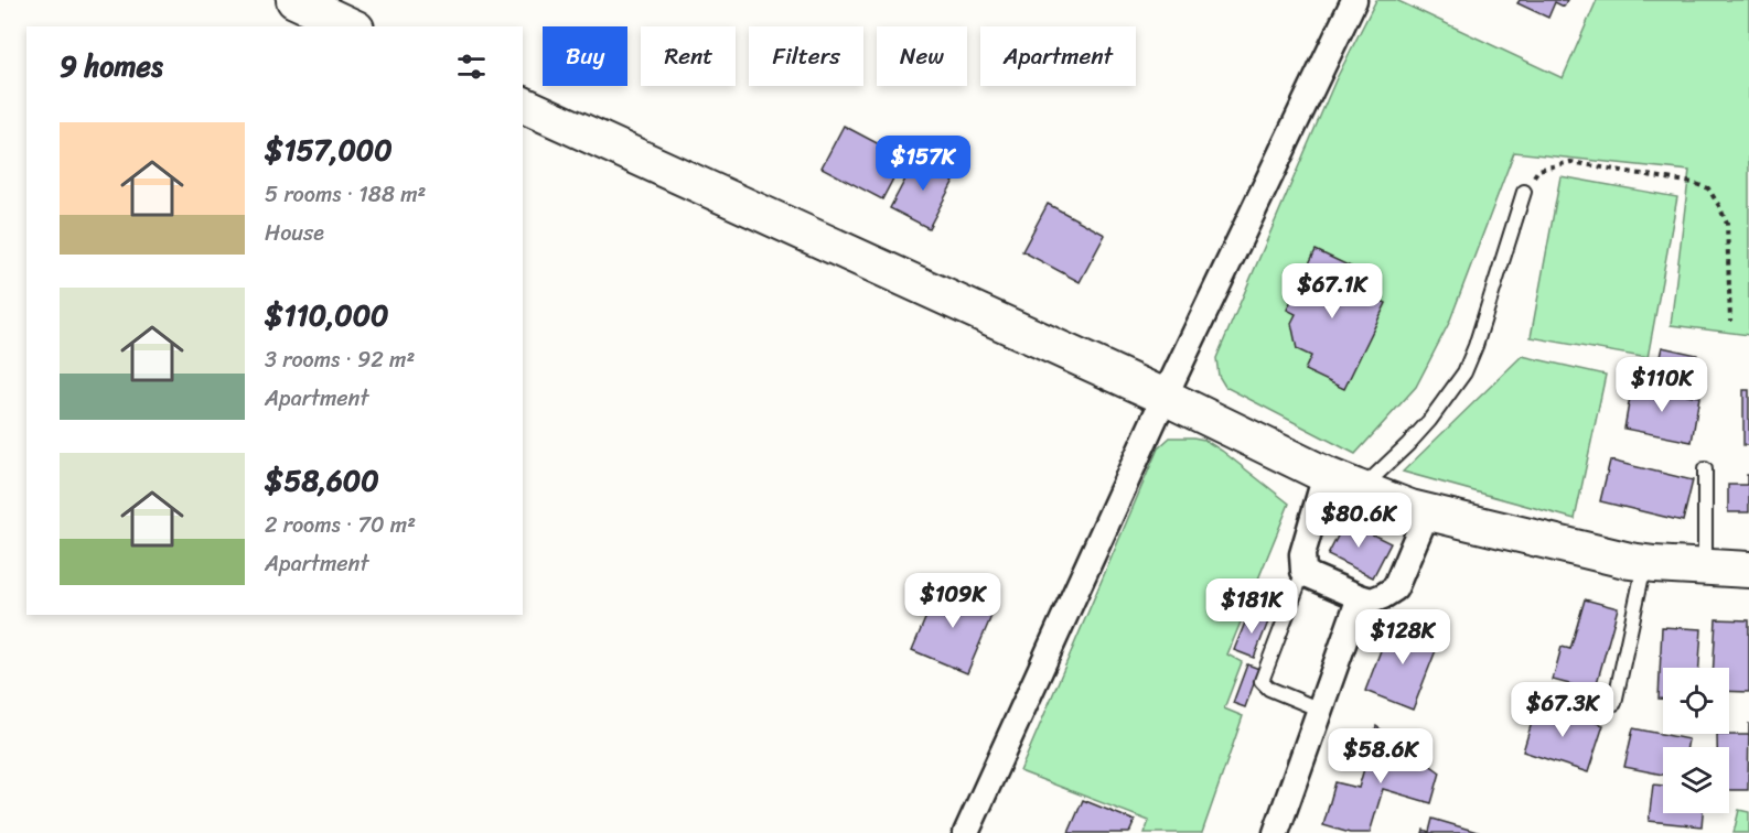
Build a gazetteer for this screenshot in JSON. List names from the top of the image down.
{
  "page": {
    "chip": [
      "Buy",
      "Rent",
      "Filters",
      "New",
      "Apartment"
    ],
    "heading": "9 homes",
    "list": [
      {
        "name": "$157,000",
        "note": "5 rooms · 188 m² · House"
      },
      {
        "name": "$110,000",
        "note": "3 rooms · 92 m² · Apartment"
      },
      {
        "name": "$58,600",
        "note": "2 rooms · 70 m² · Apartment"
      }
    ],
    "price": [
      "$157K",
      "$67.1K",
      "$110K",
      "$80.6K",
      "$109K",
      "$181K",
      "$128K",
      "$67.3K",
      "$58.6K"
    ]
  }
}
